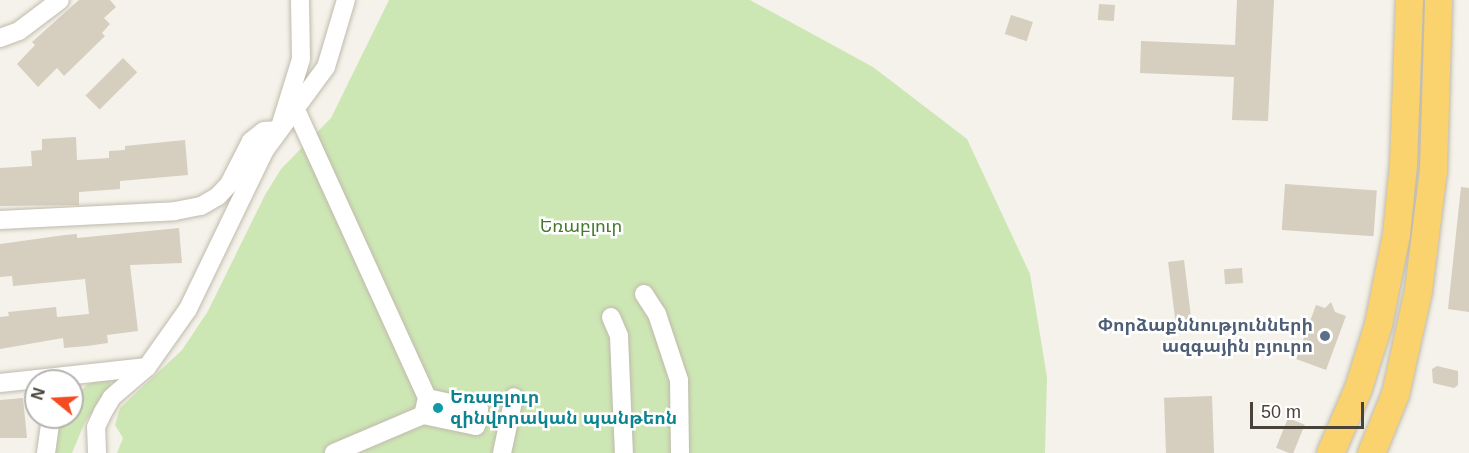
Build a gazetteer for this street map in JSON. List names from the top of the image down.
{
  "parks": ["Եռաբլուր"],
  "places": ["Փորձաքննությունների ազգային բյուրո", "Եռաբլուր զինվորական պանթեոն"],
  "scale_bar": "50 m",
  "north": "left"
}
